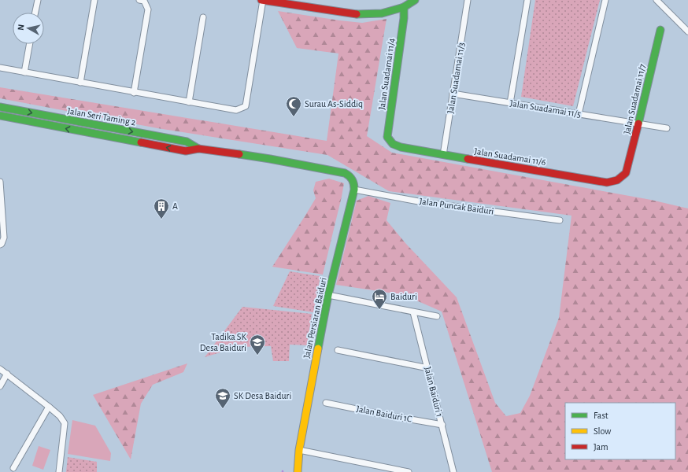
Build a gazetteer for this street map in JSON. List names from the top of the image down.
{
  "streets": {
    "street": [
      "Jalan Suadamai 11/4",
      "Jalan Suadamai 11/3",
      "Jalan Suadamai 11/7",
      "Jalan Suadamai 11/5",
      "Jalan Seri Taming 2",
      "Jalan Suadamai 11/6",
      "Jalan Puncak Baiduri",
      "Jalan Persiaran Baiduri",
      "Jalan Baiduri 1",
      "Jalan Baiduri 1C"
    ]
  },
  "crossings": [
    ["Jalan Suadamai 11/4", "Jalan Suadamai 11/6"],
    ["Jalan Suadamai 11/3", "Jalan Suadamai 11/5"],
    ["Jalan Suadamai 11/3", "Jalan Suadamai 11/6"],
    ["Jalan Suadamai 11/7", "Jalan Suadamai 11/5"],
    ["Jalan Suadamai 11/7", "Jalan Suadamai 11/6"],
    ["Jalan Seri Taming 2", "Jalan Puncak Baiduri"],
    ["Jalan Seri Taming 2", "Jalan Persiaran Baiduri"],
    ["Jalan Puncak Baiduri", "Jalan Persiaran Baiduri"],
    ["Jalan Baiduri 1", "Jalan Baiduri 1C"]
  ],
  "places": {
    "mosque": ["Surau As-Siddiq"],
    "building": ["A"],
    "hotel": ["Baiduri"],
    "school or university": ["Tadika SK Desa Baiduri", "SK Desa Baiduri"]
  },
  "legend": ["Fast", "Slow", "Jam"],
  "north": "left"
}
